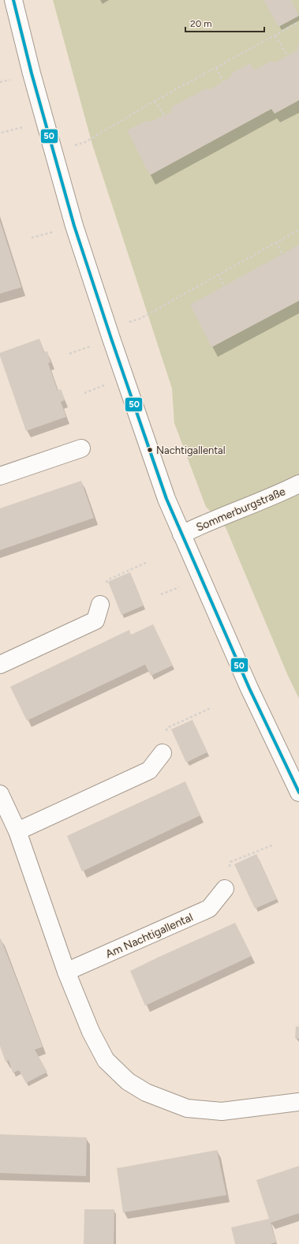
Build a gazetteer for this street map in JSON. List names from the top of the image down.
{
  "streets": {
    "street": ["Sommerburgstraße", "Am Nachtigallental"]
  },
  "places": ["Nachtigallental"],
  "lines": ["transit line 50"],
  "scale_bar": "20 m"
}
